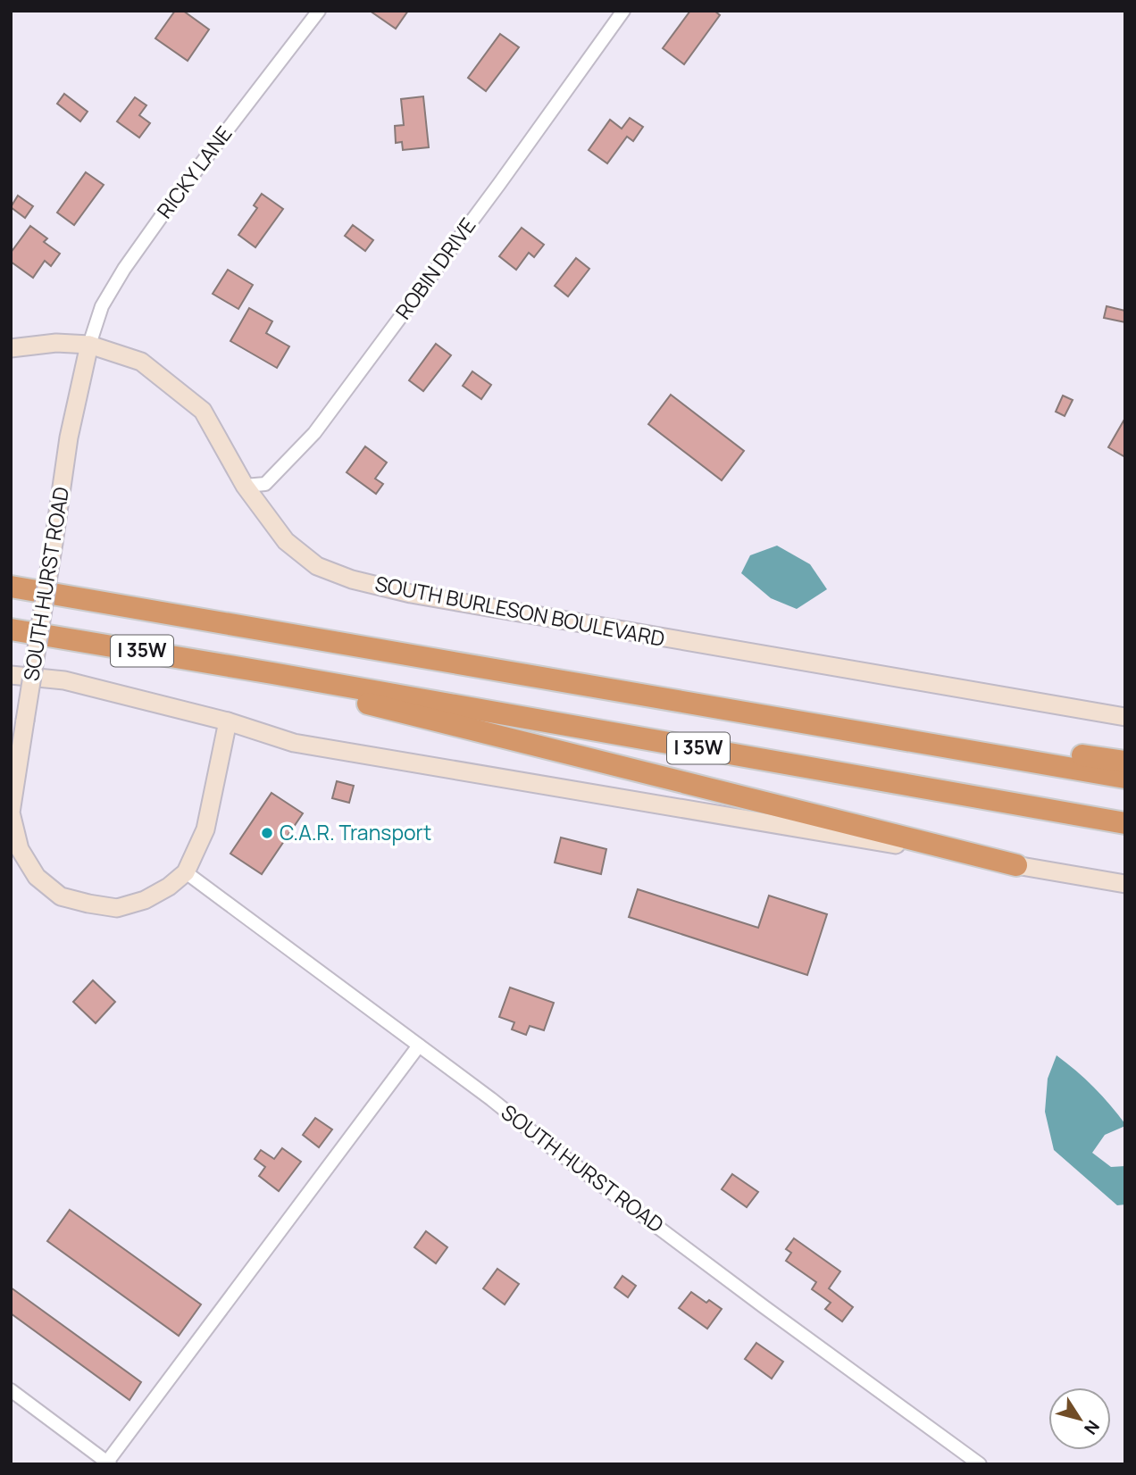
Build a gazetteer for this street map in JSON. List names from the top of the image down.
{
  "streets": {
    "highway": ["I 35W"],
    "main road": ["SOUTH HURST ROAD", "SOUTH BURLESON BOULEVARD"],
    "street": ["RICKY LANE", "ROBIN DRIVE"]
  },
  "crossings": [
    ["RICKY LANE", "SOUTH HURST ROAD"],
    ["RICKY LANE", "SOUTH BURLESON BOULEVARD"],
    ["ROBIN DRIVE", "SOUTH BURLESON BOULEVARD"],
    ["SOUTH HURST ROAD", "SOUTH BURLESON BOULEVARD"]
  ],
  "places": ["C.A.R. Transport"],
  "north": "bottom right"
}
